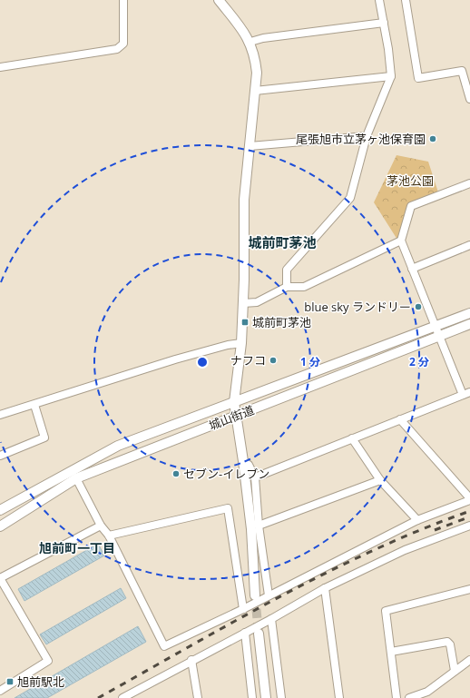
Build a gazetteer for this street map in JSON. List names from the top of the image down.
{
  "streets": {
    "street": ["城山街道"]
  },
  "districts": ["城前町茅池", "旭前町一丁目"],
  "parks": ["茅池公園"],
  "places": {
    "other": [
      "尾張旭市立茅ヶ池保育園",
      "blue sky ランドリー",
      "ナフコ",
      "セブン-イレブン"
    ],
    "transit": ["城前町茅池", "旭前駅北"]
  },
  "rings": ["1 分", "2 分"]
}
